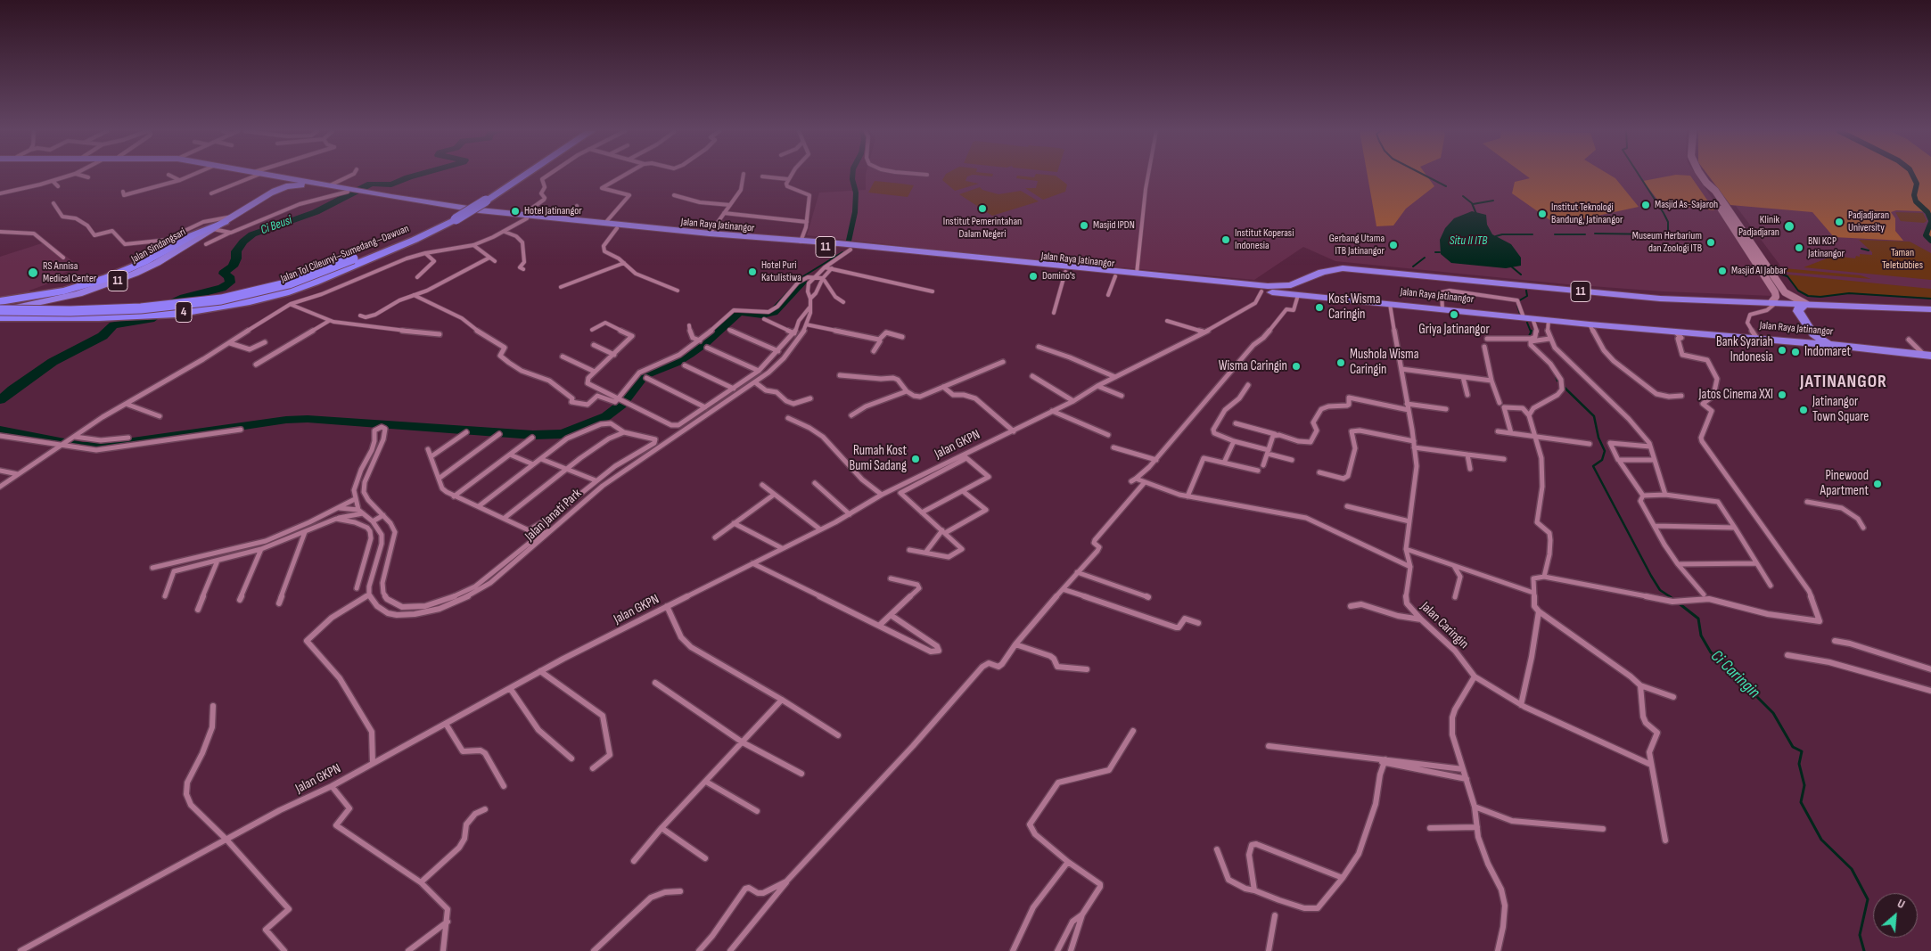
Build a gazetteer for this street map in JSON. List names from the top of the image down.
{
  "streets": {
    "highway": [
      "Jalan Raya Jatinangor",
      "Jalan Sindangsari",
      "11",
      "Jalan Tol Cileunyi–Sumedang–Dawuan",
      "4"
    ],
    "street": ["Jalan GKPN", "Jalan Janati Park", "Jalan Caringin"]
  },
  "crossings": [
    ["Jalan Raya Jatinangor", "Jalan Sindangsari"],
    ["Jalan Raya Jatinangor", "11"],
    ["Jalan Raya Jatinangor", "Jalan GKPN"],
    ["Jalan Raya Jatinangor", "Jalan Janati Park"],
    ["Jalan Raya Jatinangor", "Jalan Caringin"],
    ["Jalan Sindangsari", "11"],
    ["Jalan Sindangsari", "Jalan Tol Cileunyi–Sumedang–Dawuan"]
  ],
  "districts": ["JATINANGOR"],
  "water": ["Ci Beusi", "Situ II ITB", "Ci Caringin"],
  "parks": ["Taman Teletubbies"],
  "places": [
    "Masjid As-Sajaroh",
    "Institut Pemerintahan Dalam Negeri",
    "Hotel Jatinangor",
    "Institut Teknologi Bandung, Jatinangor",
    "Padjadjaran University",
    "Masjid IPDN",
    "Klinik Padjadjaran",
    "Institut Koperasi Indonesia",
    "Museum Herbarium dan Zoologi ITB",
    "Gerbang Utama ITB Jatinangor",
    "BNI KCP Jatinangor",
    "Masjid Al Jabbar",
    "Hotel Puri Katulistiwa",
    "RS Annisa Medical Center",
    "Domino's",
    "Kost Wisma Caringin",
    "Griya Jatinangor",
    "Bank Syariah Indonesia",
    "Indomaret",
    "Mushola Wisma Caringin",
    "Wisma Caringin",
    "Jatos Cinema XXI",
    "Jatinangor Town Square",
    "Rumah Kost Bumi Sadang",
    "Pinewood Apartment"
  ],
  "north": "top right"
}
